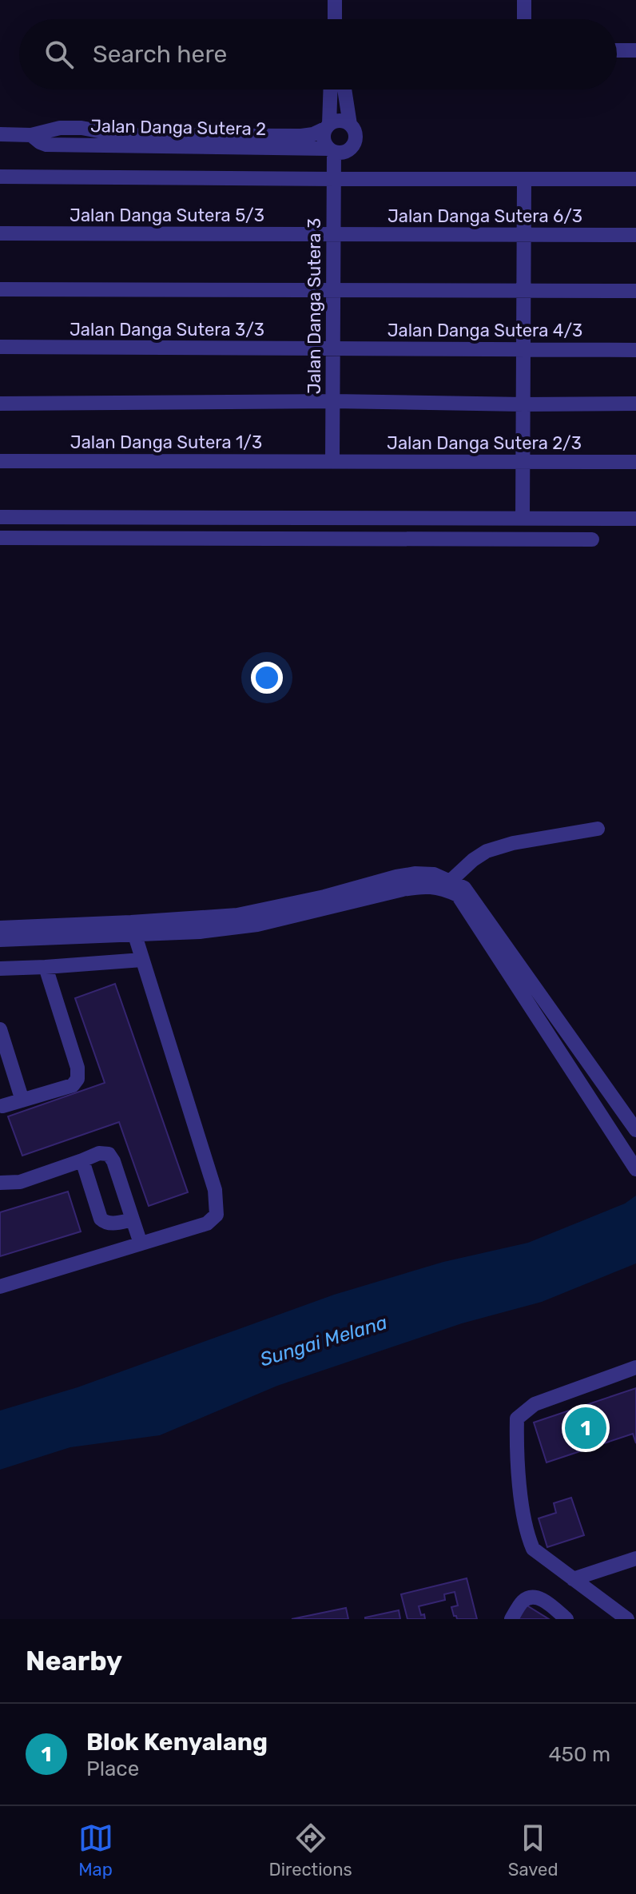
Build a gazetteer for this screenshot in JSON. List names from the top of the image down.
{
  "streets": {
    "street": [
      "Jalan Danga Sutera 2",
      "Jalan Danga Sutera 5/3",
      "Jalan Danga Sutera 6/3",
      "Jalan Danga Sutera 3",
      "Jalan Danga Sutera 3/3",
      "Jalan Danga Sutera 4/3",
      "Jalan Danga Sutera 1/3",
      "Jalan Danga Sutera 2/3"
    ]
  },
  "crossings": [
    ["Jalan Danga Sutera 2", "Jalan Danga Sutera 3"],
    ["Jalan Danga Sutera 5/3", "Jalan Danga Sutera 6/3"],
    ["Jalan Danga Sutera 5/3", "Jalan Danga Sutera 3"],
    ["Jalan Danga Sutera 6/3", "Jalan Danga Sutera 3"],
    ["Jalan Danga Sutera 3", "Jalan Danga Sutera 3/3"],
    ["Jalan Danga Sutera 3", "Jalan Danga Sutera 4/3"],
    ["Jalan Danga Sutera 3", "Jalan Danga Sutera 1/3"],
    ["Jalan Danga Sutera 3", "Jalan Danga Sutera 2/3"],
    ["Jalan Danga Sutera 3/3", "Jalan Danga Sutera 4/3"],
    ["Jalan Danga Sutera 1/3", "Jalan Danga Sutera 2/3"]
  ],
  "water": ["Sungai Melana"],
  "page": {
    "search": "Search here",
    "pins": "1",
    "heading": "Nearby",
    "list": [
      {
        "mark": "1",
        "name": "Blok Kenyalang",
        "note": "Place",
        "value": "450 m"
      }
    ],
    "nav": ["Map", "Directions", "Saved"]
  }
}
